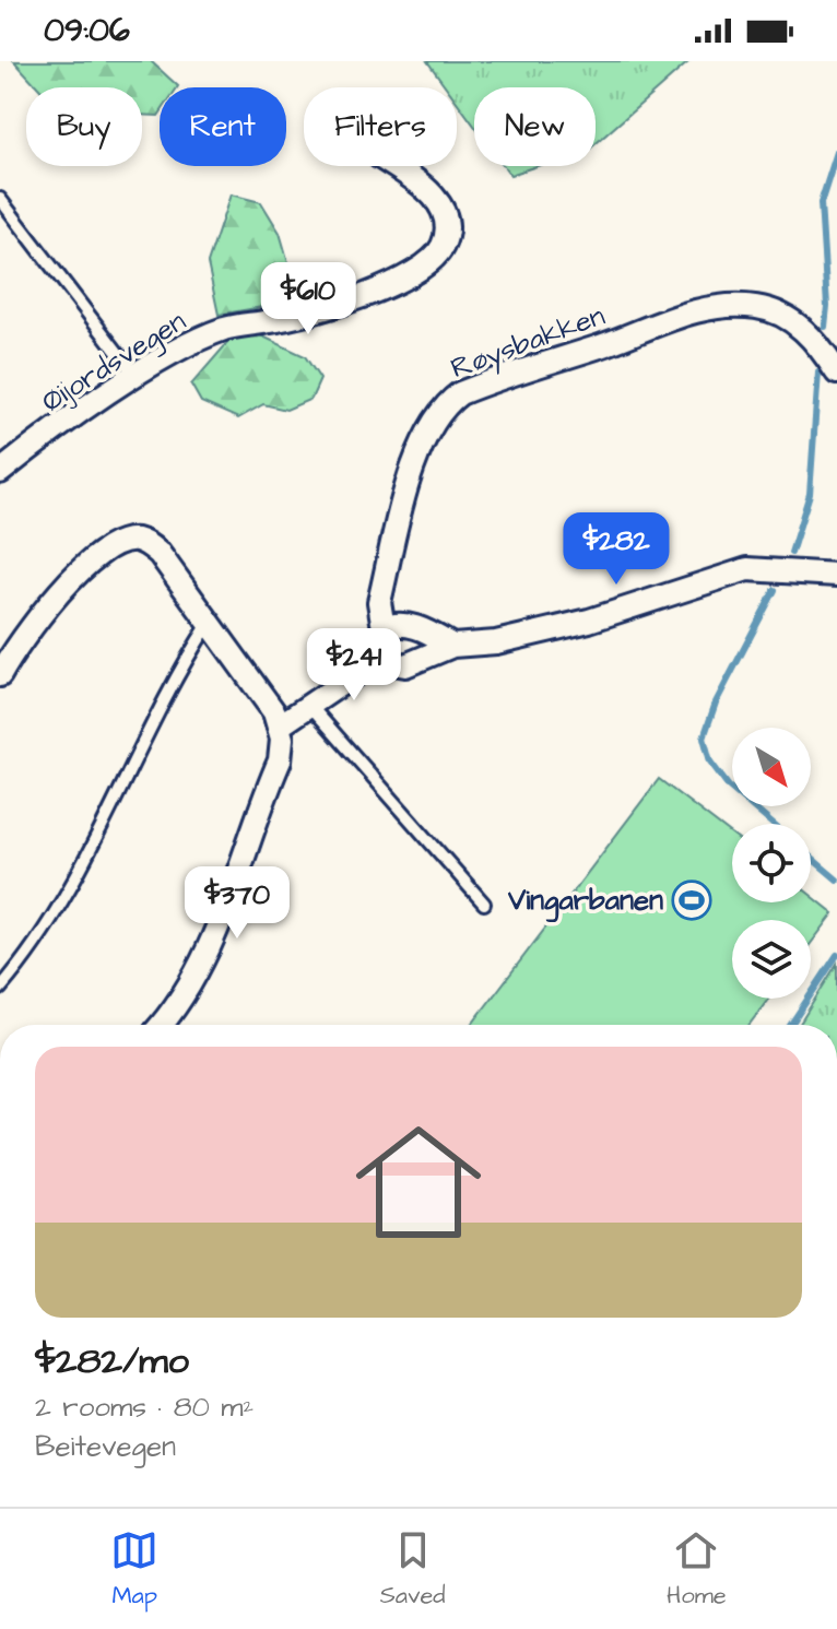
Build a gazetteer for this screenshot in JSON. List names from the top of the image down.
{
  "streets": {
    "street": ["Røysbakken", "Øijordsvegen"]
  },
  "places": {
    "sports": ["Vingarbanen"]
  },
  "north": "bottom right",
  "page": {
    "status": "09:06",
    "chip": [
      "Buy",
      "Rent",
      "Filters",
      "New"
    ],
    "price": [
      "$610",
      "$282",
      "$241",
      "$370"
    ],
    "list": [
      {
        "name": "$282/mo",
        "note": "2 rooms · 80 m² · Beitevegen"
      }
    ],
    "tabs": ["Map", "Saved", "Home"]
  }
}
